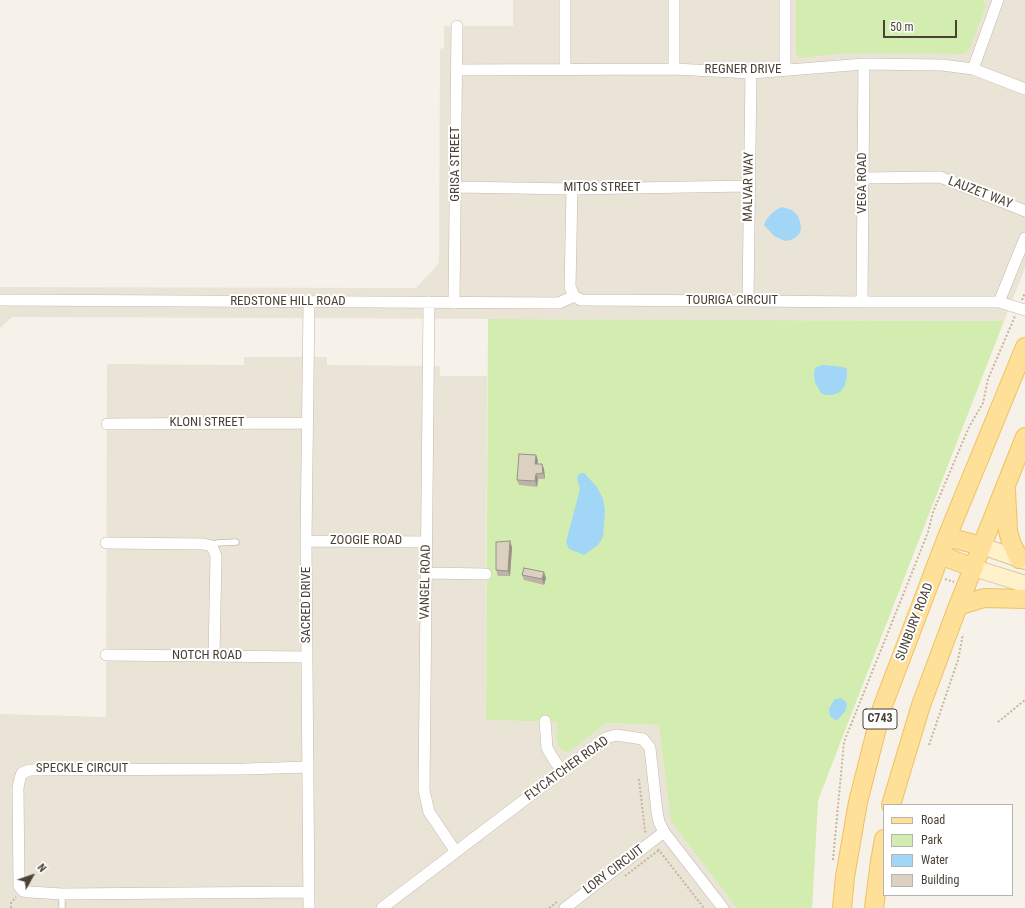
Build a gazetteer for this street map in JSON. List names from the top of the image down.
{
  "streets": {
    "main road": ["SUNBURY ROAD", "C743"],
    "street": [
      "REGNER DRIVE",
      "GRISA STREET",
      "VEGA ROAD",
      "MALVAR WAY",
      "MITOS STREET",
      "LAUZET WAY",
      "TOURIGA CIRCUIT",
      "REDSTONE HILL ROAD",
      "KLONI STREET",
      "ZOOGIE ROAD",
      "VANGEL ROAD",
      "SACRED DRIVE",
      "NOTCH ROAD",
      "SPECKLE CIRCUIT",
      "FLYCATCHER ROAD",
      "LORY CIRCUIT"
    ]
  },
  "crossings": [
    ["REGNER DRIVE", "GRISA STREET"],
    ["REGNER DRIVE", "VEGA ROAD"],
    ["REGNER DRIVE", "MALVAR WAY"],
    ["GRISA STREET", "MITOS STREET"],
    ["GRISA STREET", "REDSTONE HILL ROAD"],
    ["VEGA ROAD", "LAUZET WAY"],
    ["VEGA ROAD", "TOURIGA CIRCUIT"],
    ["MALVAR WAY", "MITOS STREET"],
    ["MALVAR WAY", "TOURIGA CIRCUIT"],
    ["TOURIGA CIRCUIT", "REDSTONE HILL ROAD"],
    ["REDSTONE HILL ROAD", "VANGEL ROAD"],
    ["REDSTONE HILL ROAD", "SACRED DRIVE"],
    ["KLONI STREET", "SACRED DRIVE"],
    ["ZOOGIE ROAD", "VANGEL ROAD"],
    ["ZOOGIE ROAD", "SACRED DRIVE"],
    ["VANGEL ROAD", "FLYCATCHER ROAD"],
    ["SACRED DRIVE", "NOTCH ROAD"],
    ["SACRED DRIVE", "SPECKLE CIRCUIT"],
    ["FLYCATCHER ROAD", "LORY CIRCUIT"]
  ],
  "legend": [
    "Road",
    "Park",
    "Water",
    "Building"
  ],
  "scale_bar": "50 m",
  "north": "top right"
}
